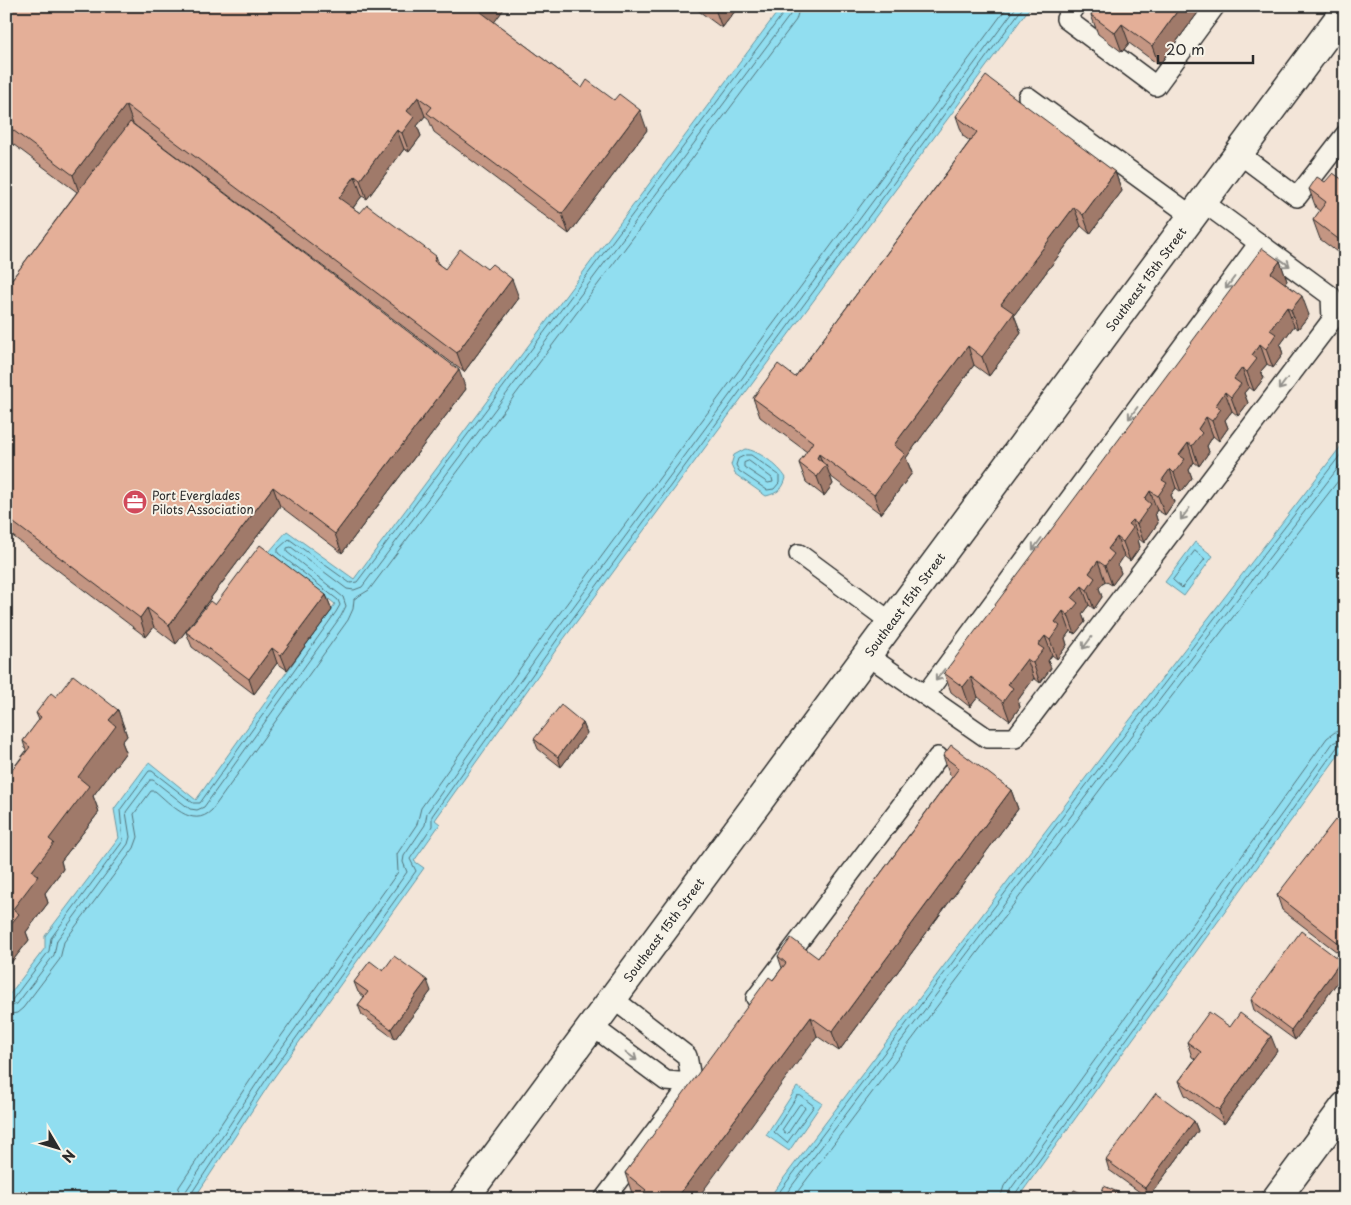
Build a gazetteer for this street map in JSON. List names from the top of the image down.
{
  "streets": {
    "street": ["Southeast 15th Street"]
  },
  "places": {
    "office": ["Port Everglades Pilots Association"]
  },
  "scale_bar": "20 m",
  "north": "bottom right"
}
